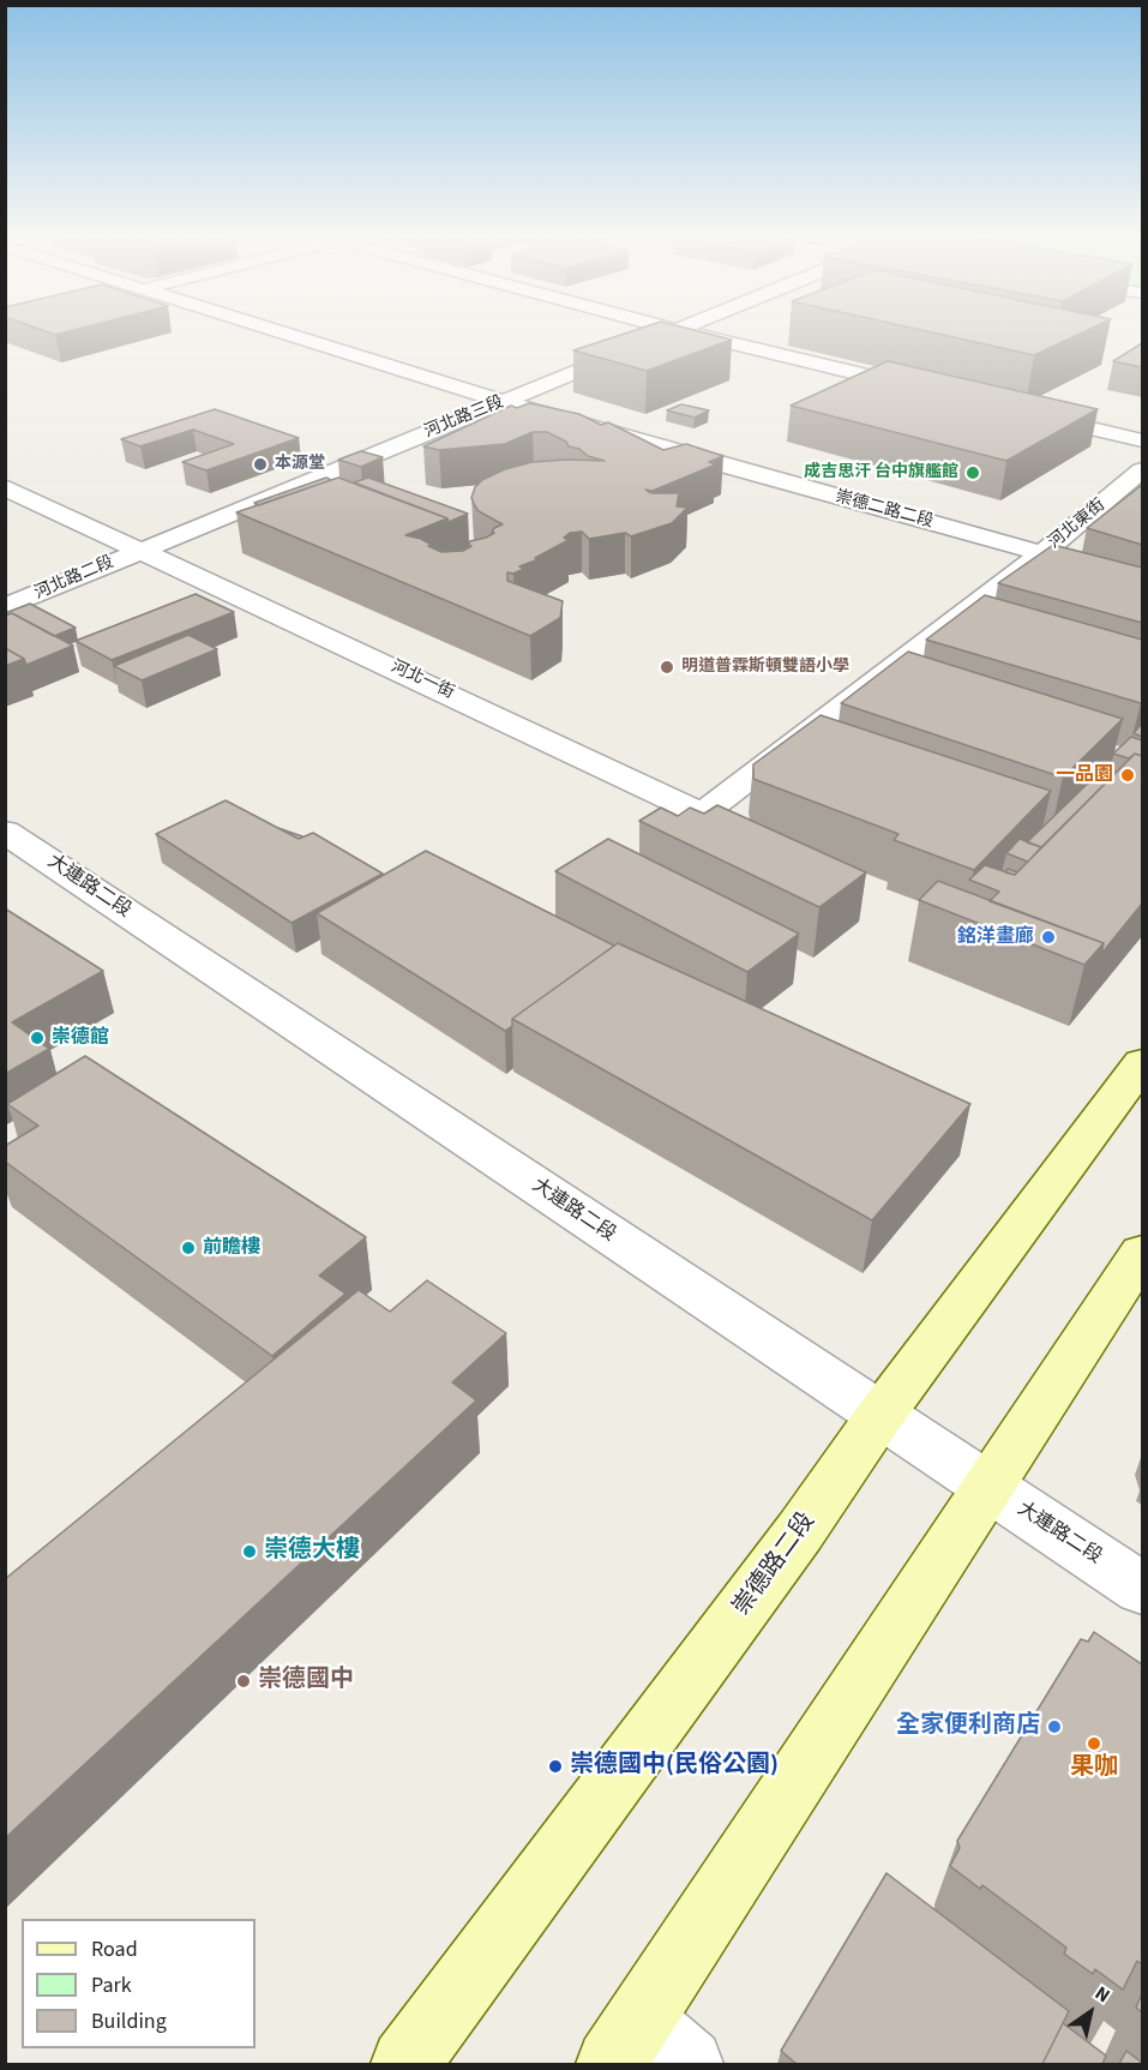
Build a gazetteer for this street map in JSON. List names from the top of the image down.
{
  "streets": {
    "main road": ["崇德路二段"],
    "street": [
      "河北路三段",
      "崇德二路二段",
      "河北東街",
      "河北路二段",
      "河北一街",
      "大連路二段"
    ]
  },
  "crossings": [
    ["河北路三段", "崇德二路二段"],
    ["河北路三段", "河北路二段"],
    ["河北路三段", "河北一街"],
    ["崇德二路二段", "河北東街"],
    ["河北東街", "河北一街"],
    ["河北路二段", "河北一街"],
    ["大連路二段", "崇德路二段"]
  ],
  "places": [
    "本源堂",
    "成吉思汗 台中旗艦館",
    "明道普霖斯頓雙語小學",
    "一品園",
    "銘洋畫廊",
    "崇德館",
    "前瞻樓",
    "崇德大樓",
    "崇德國中",
    "全家便利商店",
    "果咖",
    "崇德國中(民俗公園)"
  ],
  "legend": ["Road", "Park", "Building"],
  "north": "top right"
}
